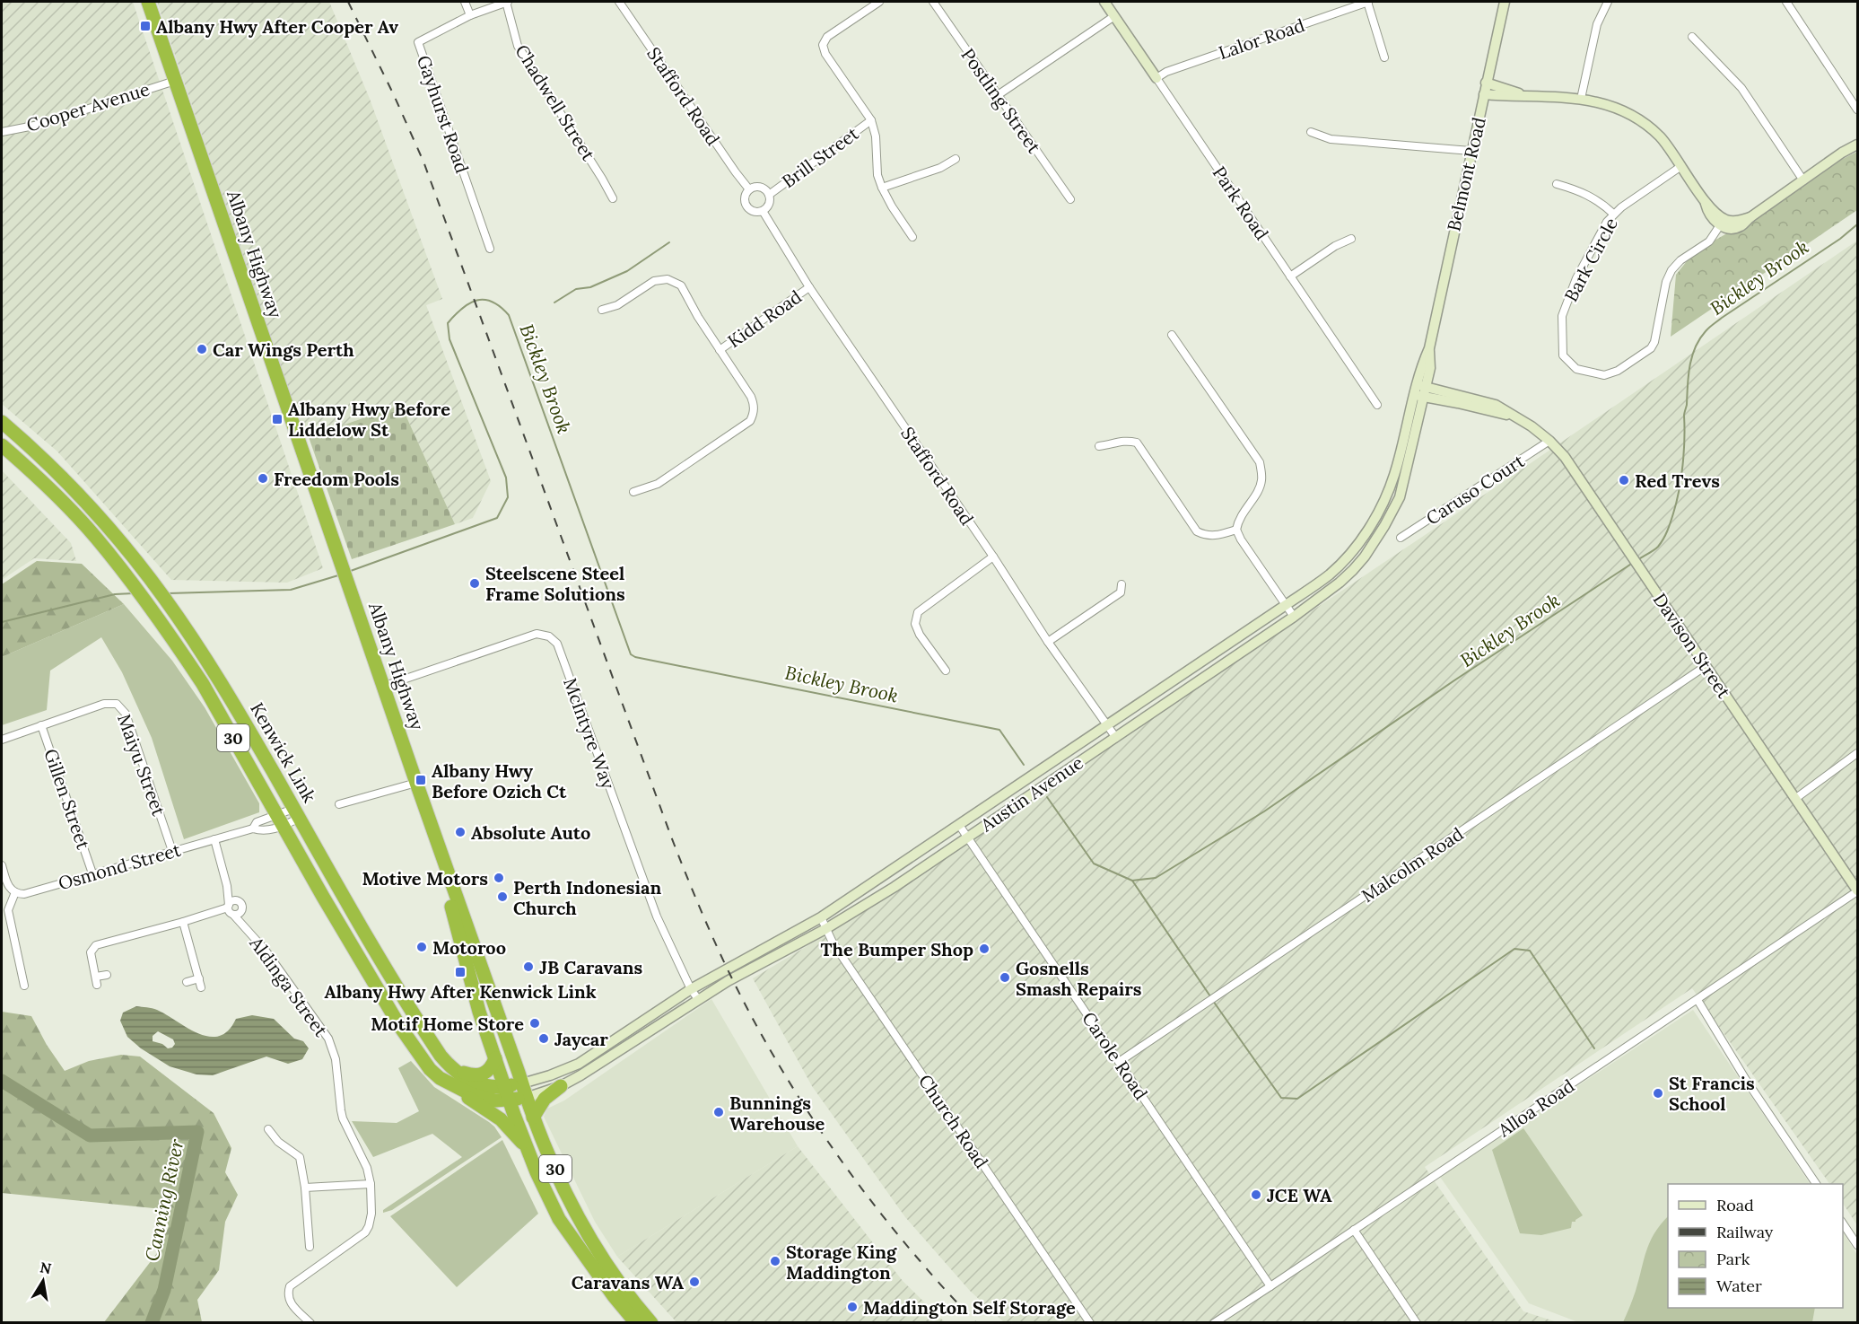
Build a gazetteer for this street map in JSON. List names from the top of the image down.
{
  "streets": {
    "highway": ["Albany Highway", "30", "Kenwick Link"],
    "main road": [
      "Belmont Road",
      "Park Road",
      "Davison Street",
      "Austin Avenue"
    ],
    "street": [
      "Lalor Road",
      "Stafford Road",
      "Postling Street",
      "Chadwell Street",
      "Cooper Avenue",
      "Gayhurst Road",
      "Brill Street",
      "Bark Circle",
      "Kidd Road",
      "Caruso Court",
      "McIntyre Way",
      "Maiyu Street",
      "Gillen Street",
      "Malcolm Road",
      "Osmond Street",
      "Aldinga Street",
      "Carole Road",
      "Alloa Road",
      "Church Road"
    ]
  },
  "crossings": [
    ["Lalor Road", "Park Road"],
    ["Stafford Road", "Brill Street"],
    ["Stafford Road", "Kidd Road"],
    ["Stafford Road", "Austin Avenue"],
    ["Chadwell Street", "Gayhurst Road"],
    ["Cooper Avenue", "Albany Highway"],
    ["Belmont Road", "Davison Street"],
    ["Belmont Road", "Austin Avenue"],
    ["Albany Highway", "McIntyre Way"],
    ["Albany Highway", "30"],
    ["Albany Highway", "Kenwick Link"],
    ["Albany Highway", "Austin Avenue"],
    ["Caruso Court", "Davison Street"],
    ["Davison Street", "Austin Avenue"],
    ["Davison Street", "Malcolm Road"],
    ["Davison Street", "Alloa Road"],
    ["McIntyre Way", "Austin Avenue"],
    ["30", "Kenwick Link"],
    ["Kenwick Link", "Austin Avenue"],
    ["Kenwick Link", "Osmond Street"],
    ["Maiyu Street", "Gillen Street"],
    ["Maiyu Street", "Osmond Street"],
    ["Austin Avenue", "Carole Road"],
    ["Austin Avenue", "Church Road"],
    ["Gillen Street", "Osmond Street"],
    ["Malcolm Road", "Carole Road"],
    ["Osmond Street", "Aldinga Street"],
    ["Carole Road", "Alloa Road"]
  ],
  "water": ["Bickley Brook", "Canning River"],
  "places": {
    "transit": [
      "Albany Hwy After Cooper Av",
      "Albany Hwy Before Liddelow St",
      "Albany Hwy Before Ozich Ct",
      "Albany Hwy After Kenwick Link"
    ],
    "other": [
      "Car Wings Perth",
      "Freedom Pools",
      "Red Trevs",
      "Steelscene Steel Frame Solutions",
      "Absolute Auto",
      "Motive Motors",
      "Perth Indonesian Church",
      "Motoroo",
      "The Bumper Shop",
      "JB Caravans",
      "Gosnells Smash Repairs",
      "Motif Home Store",
      "Jaycar",
      "St Francis School",
      "Bunnings Warehouse",
      "JCE WA",
      "Storage King Maddington",
      "Caravans WA",
      "Maddington Self Storage"
    ]
  },
  "legend": [
    "Road",
    "Railway",
    "Park",
    "Water"
  ],
  "north": "top"
}
